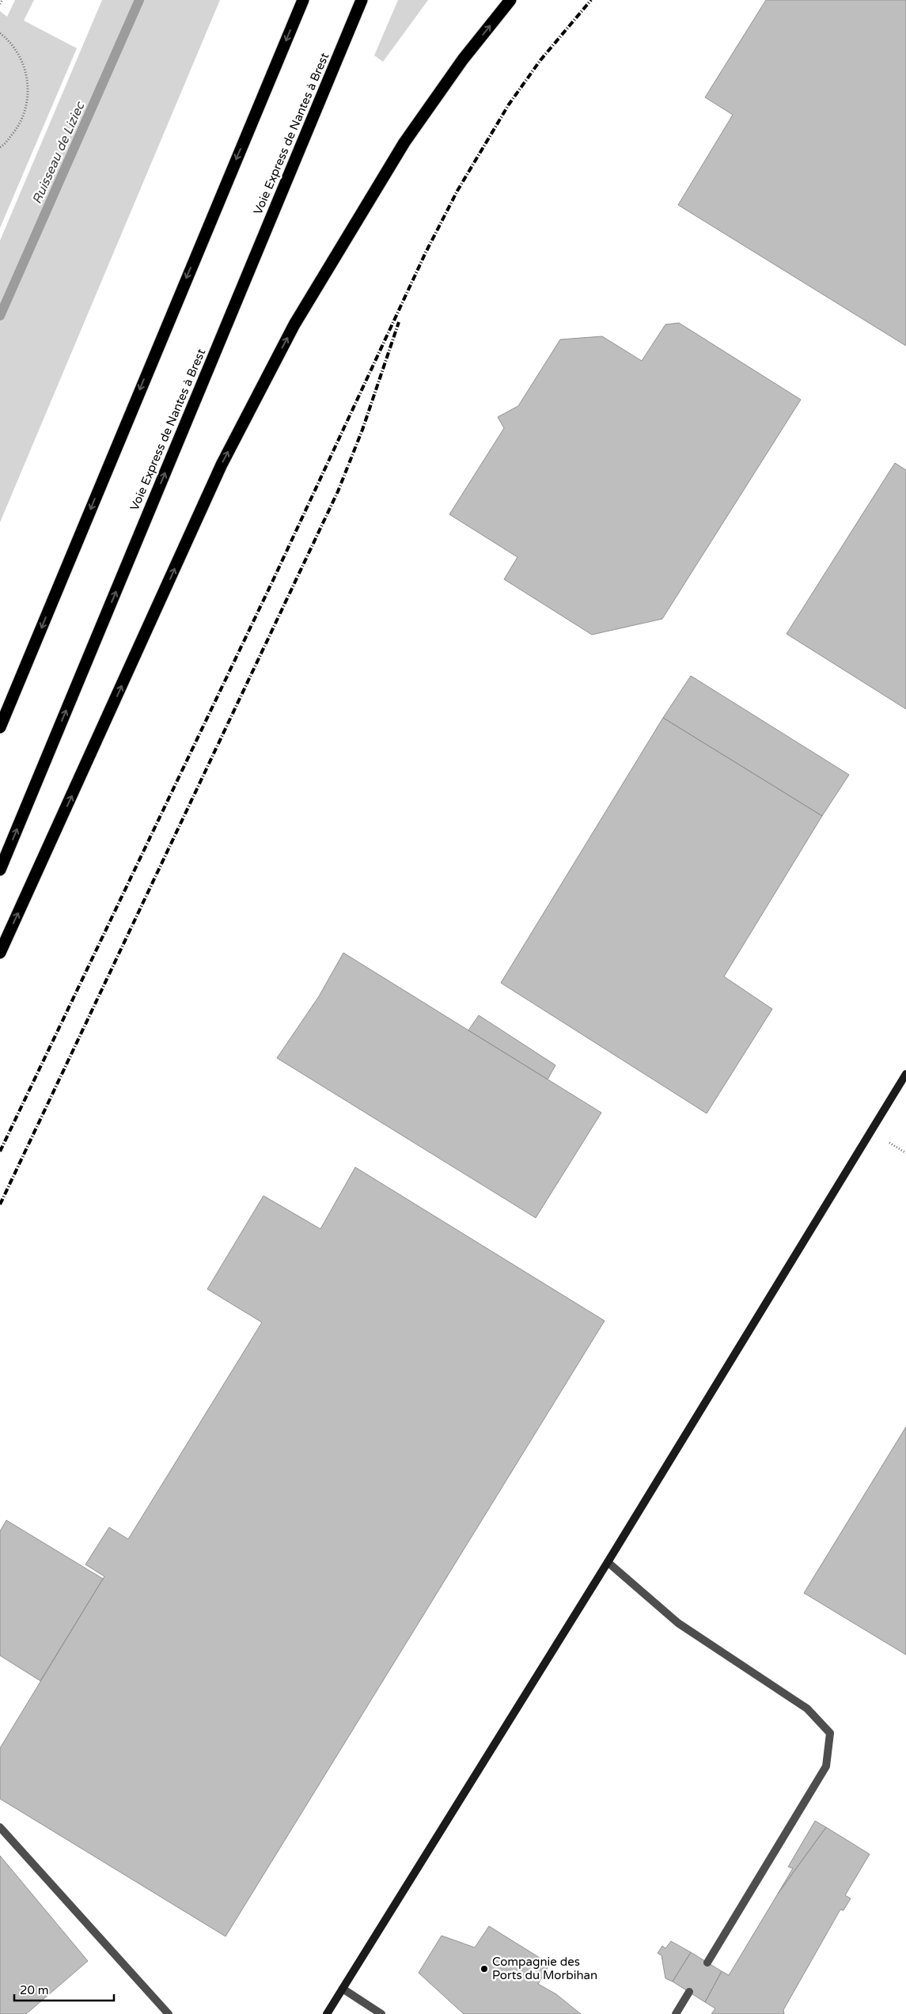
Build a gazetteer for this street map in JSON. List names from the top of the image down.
{
  "streets": {
    "highway": ["Voie Express de Nantes à Brest"]
  },
  "water": ["Ruisseau de Liziec"],
  "places": ["Compagnie des Ports du Morbihan"],
  "scale_bar": "20 m"
}
